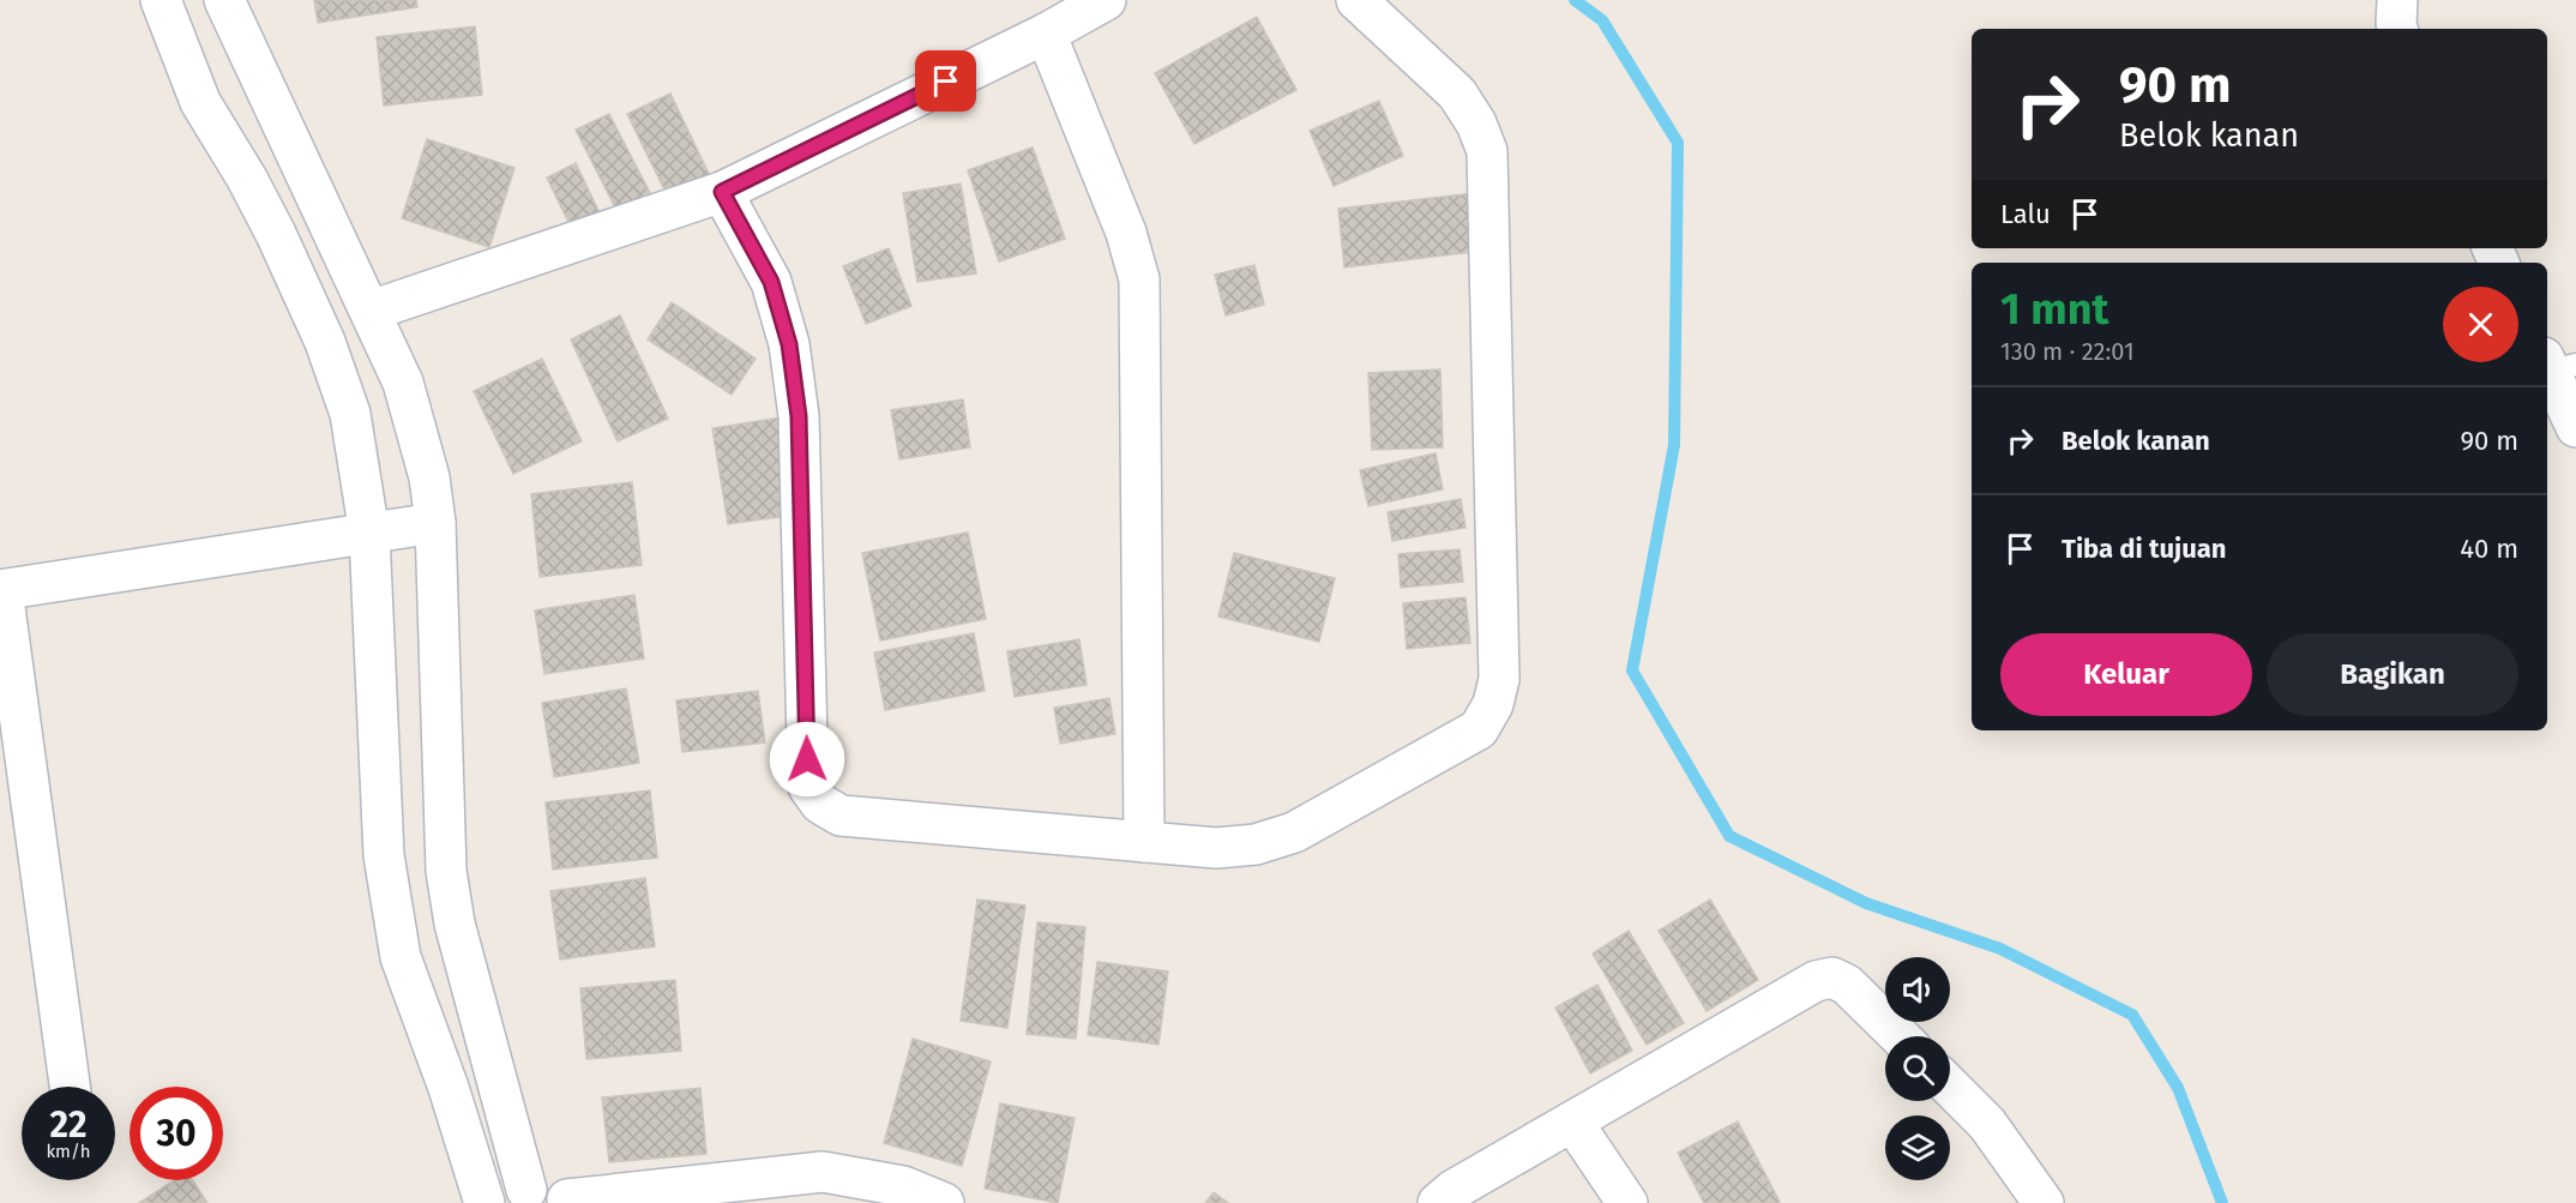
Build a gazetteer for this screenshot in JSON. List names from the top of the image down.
{
  "page": {
    "turn": ["90 m", "Belok kanan"],
    "then": "Lalu",
    "heading": ["1 mnt", "130 m · 22:01"],
    "list": [
      {
        "name": "Belok kanan",
        "value": "90 m"
      },
      {
        "name": "Tiba di tujuan",
        "value": "40 m"
      }
    ],
    "buttons": ["Keluar", "Bagikan"],
    "speed": "22 km/h",
    "limit": "30"
  }
}
